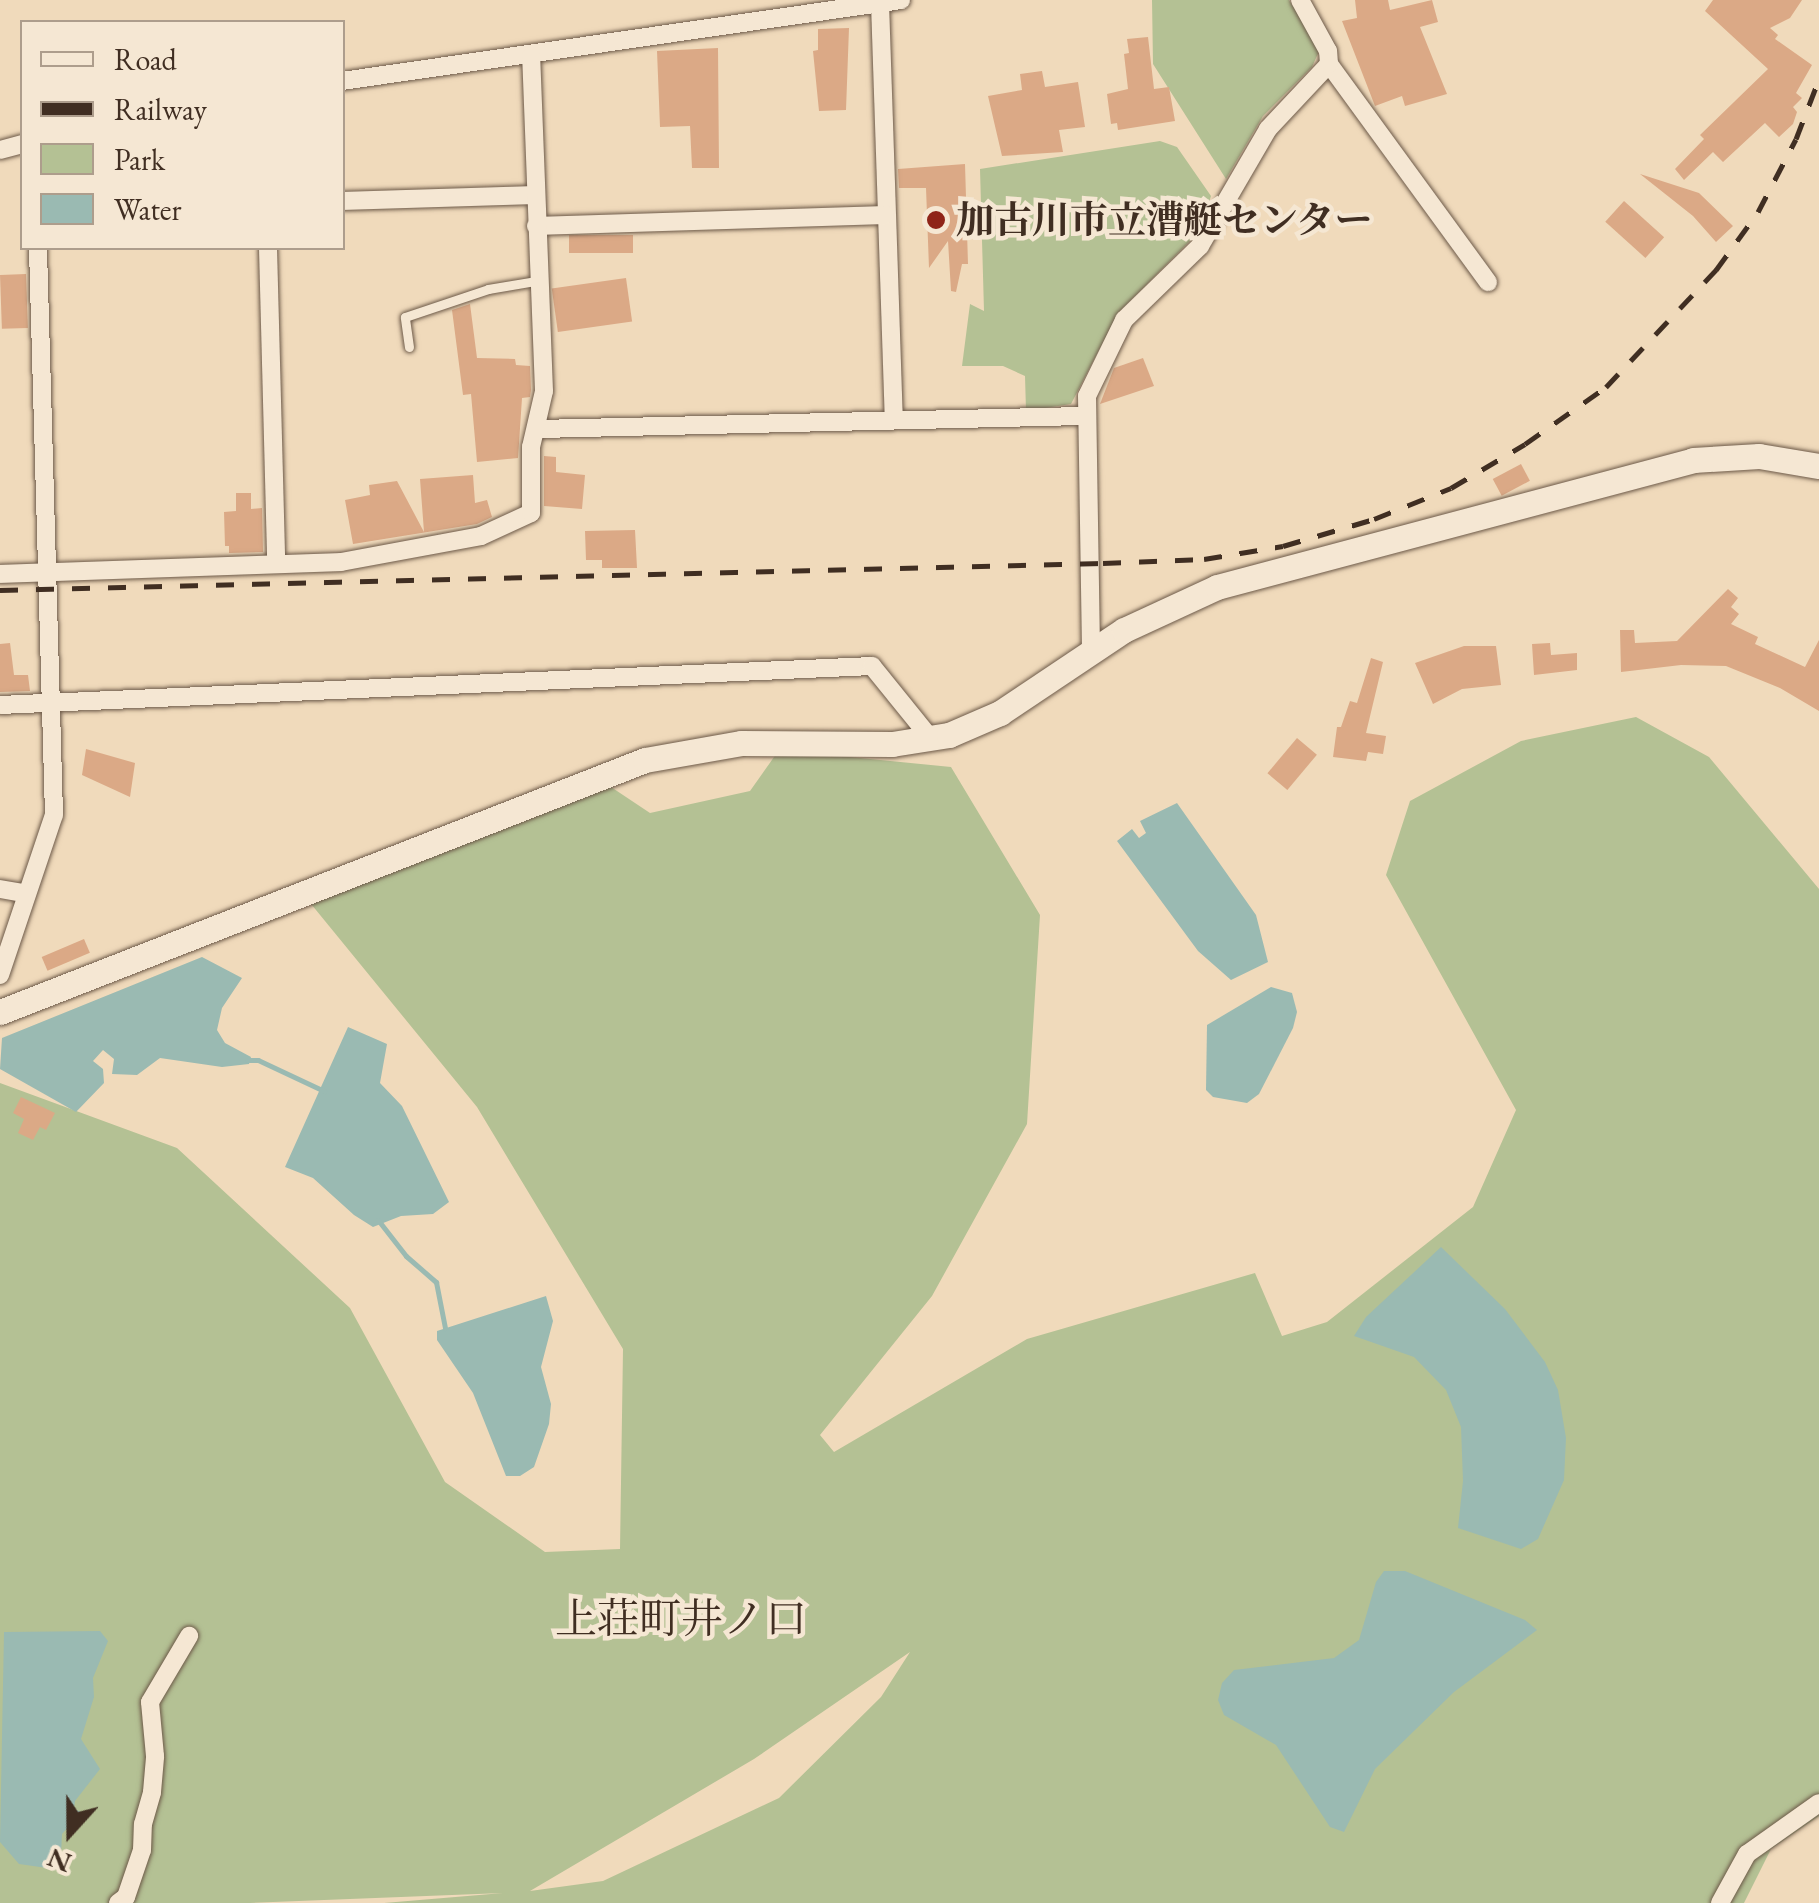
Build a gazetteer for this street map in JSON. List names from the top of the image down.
{
  "districts": ["上荘町井ノ口"],
  "places": ["加古川市立漕艇センター"],
  "legend": [
    "Road",
    "Railway",
    "Park",
    "Water"
  ],
  "north": "bottom"
}
